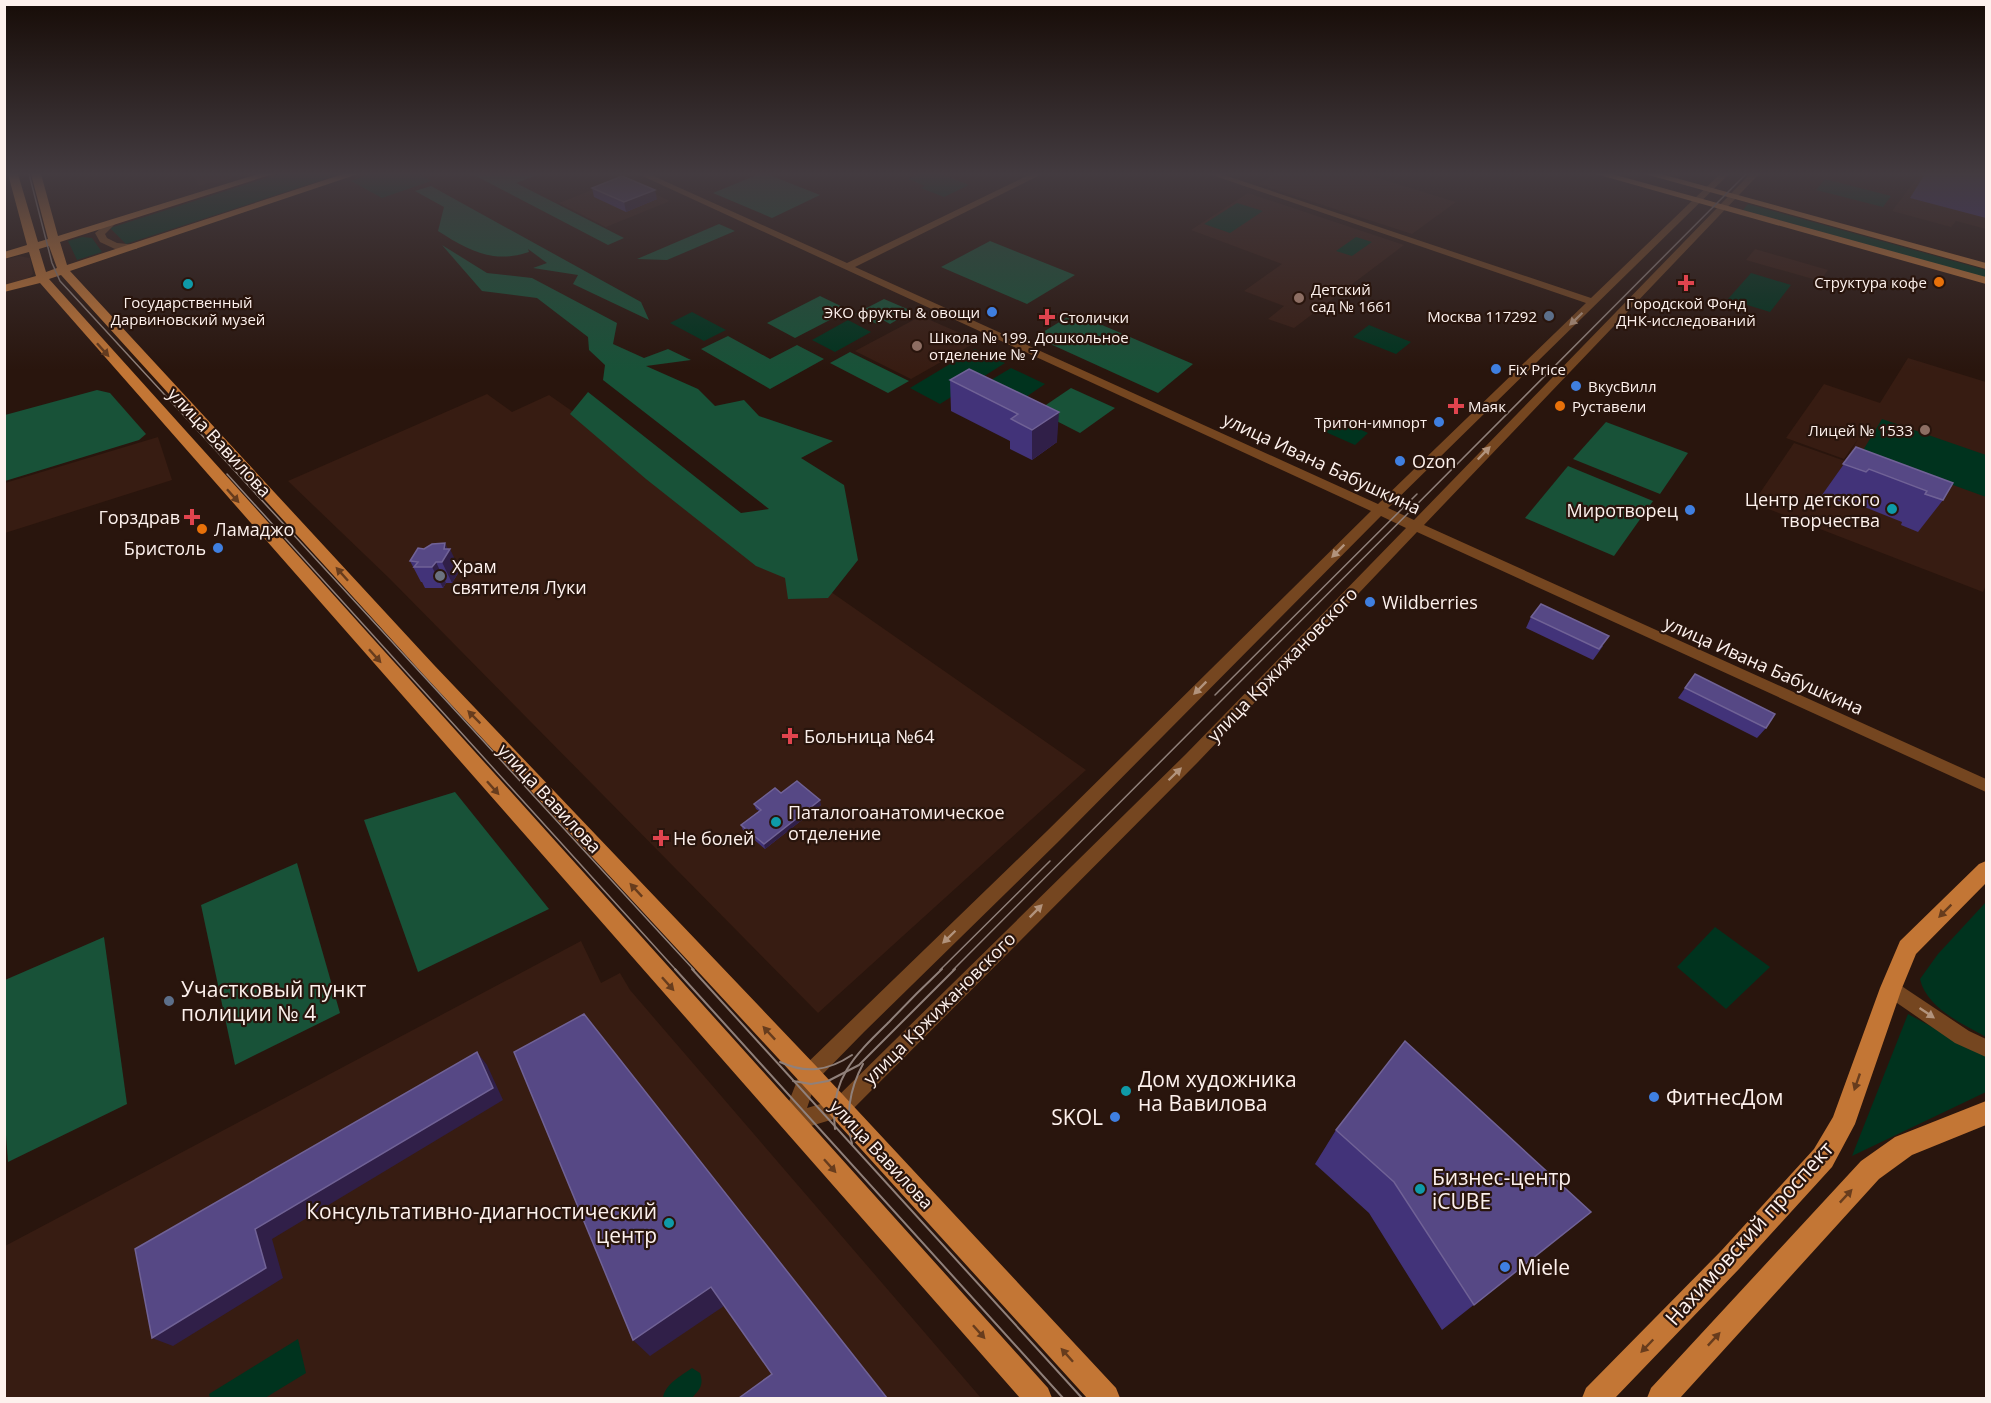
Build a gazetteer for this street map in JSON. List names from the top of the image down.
{
  "streets": {
    "main road": ["улица Вавилова", "Нахимовский проспект"],
    "street": ["улица Ивана Бабушкина", "улица Кржижановского"]
  },
  "crossings": [
    ["улица Вавилова", "улица Кржижановского"],
    ["улица Ивана Бабушкина", "улица Кржижановского"]
  ],
  "places": {
    "other": [
      "Структура кофе",
      "Государственный Дарвиновский музей",
      "Детский сад № 1661",
      "ЭКО фрукты & овощи",
      "Москва 117292",
      "Школа № 199. Дошкольное отделение № 7",
      "Fix Price",
      "ВкусВилл",
      "Руставели",
      "Тритон-импорт",
      "Лицей № 1533",
      "Ozon",
      "Центр детского творчества",
      "Миротворец",
      "Ламаджо",
      "Бристоль",
      "Храм святителя Луки",
      "Wildberries",
      "Паталогоанатомическое отделение",
      "Участковый пункт полиции № 4",
      "Дом художника на Вавилова",
      "ФитнесДом",
      "SKOL",
      "Бизнес-центр iCUBE",
      "Консультативно-диагностический центр",
      "Miele"
    ],
    "health": [
      "Городской Фонд ДНК-исследований",
      "Столички",
      "Маяк",
      "Горздрав",
      "Больница №64",
      "Не болей"
    ]
  }
}
